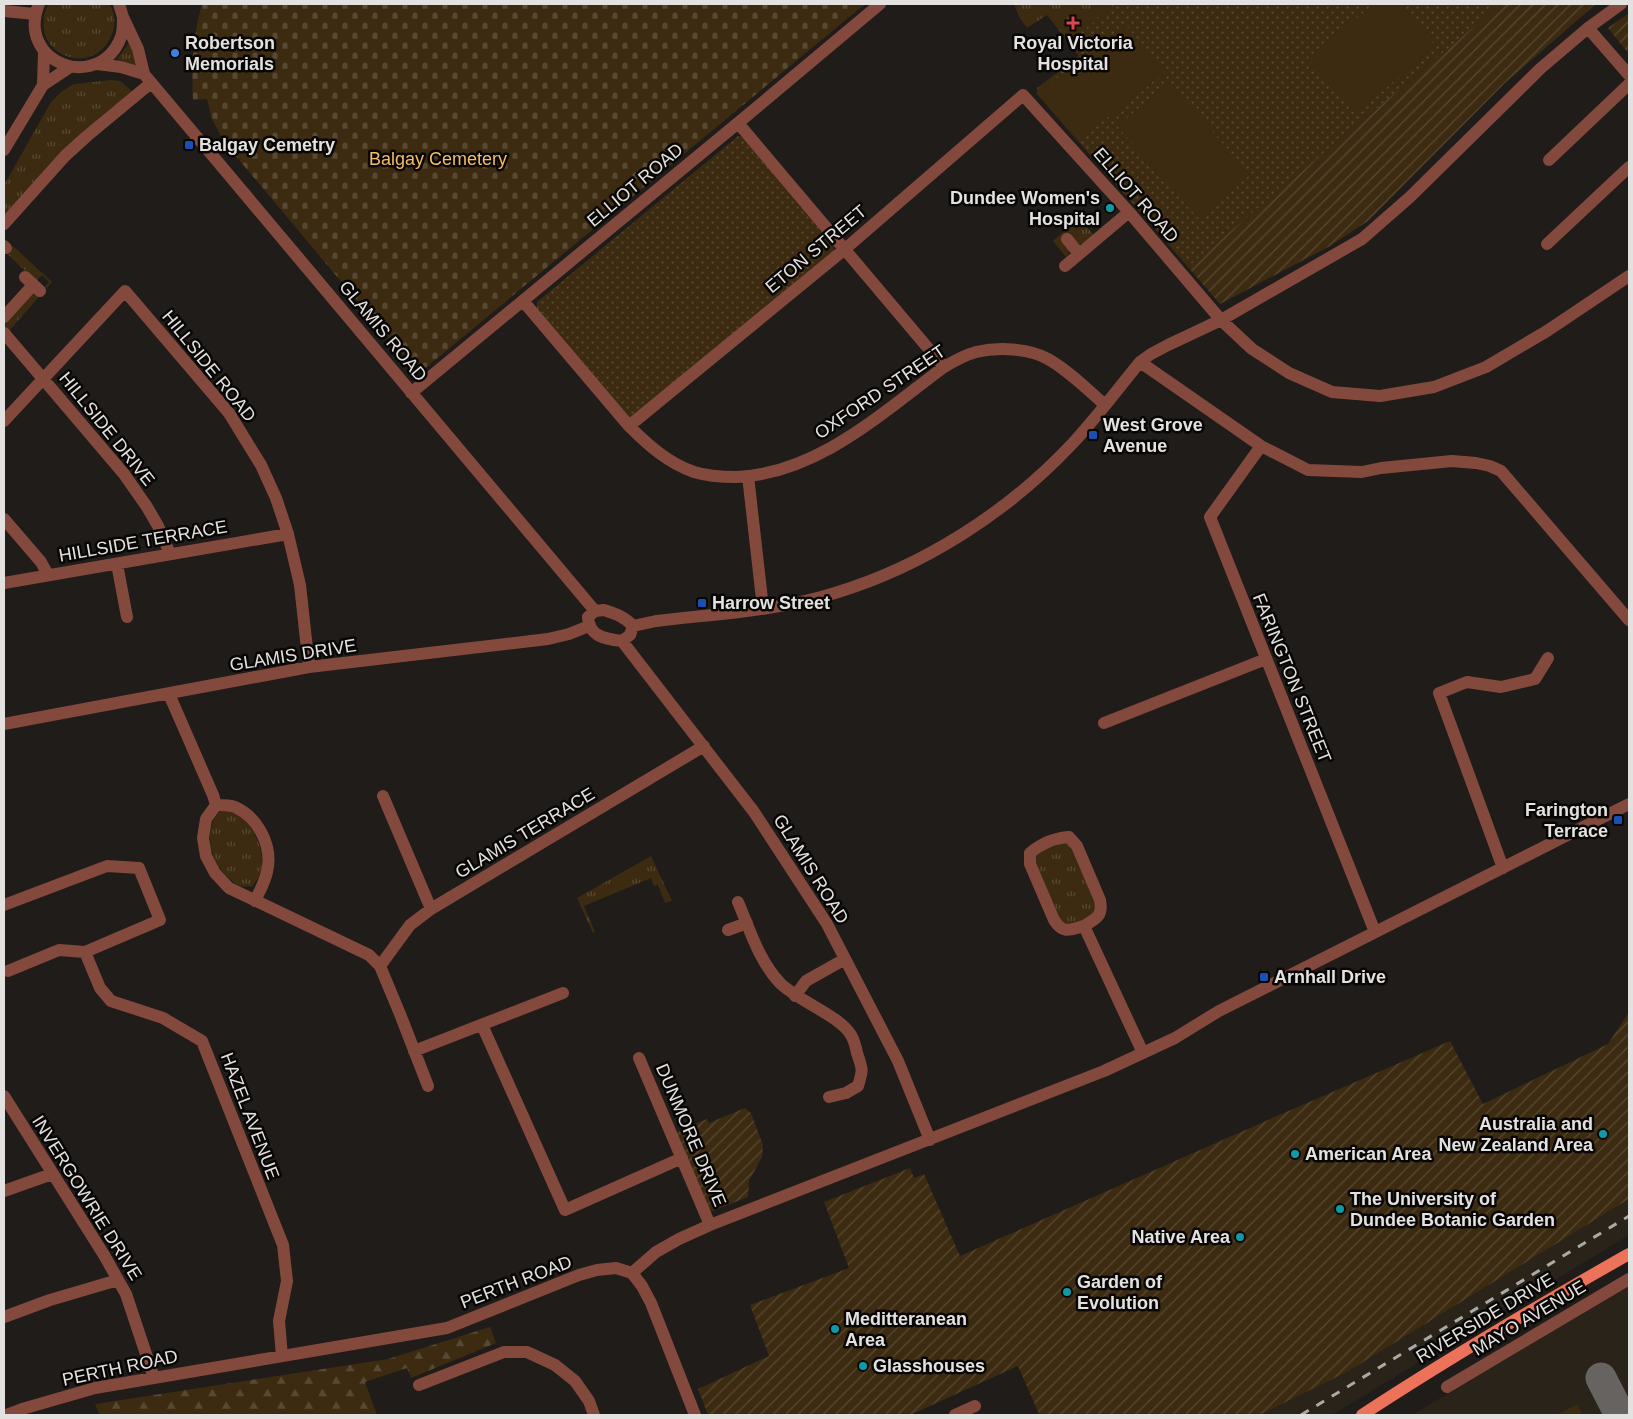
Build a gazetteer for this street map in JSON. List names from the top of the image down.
{
  "streets": {
    "main road": ["RIVERSIDE DRIVE"],
    "street": [
      "ELLIOT ROAD",
      "ETON STREET",
      "GLAMIS ROAD",
      "HILLSIDE ROAD",
      "OXFORD STREET",
      "HILLSIDE DRIVE",
      "HILLSIDE TERRACE",
      "GLAMIS DRIVE",
      "FARINGTON STREET",
      "GLAMIS TERRACE",
      "HAZEL AVENUE",
      "DUNMORE DRIVE",
      "INVERGOWRIE DRIVE",
      "PERTH ROAD",
      "MAYO AVENUE"
    ]
  },
  "crossings": [
    ["ELLIOT ROAD", "ETON STREET"],
    ["ELLIOT ROAD", "GLAMIS ROAD"],
    ["ELLIOT ROAD", "OXFORD STREET"],
    ["ETON STREET", "OXFORD STREET"],
    ["GLAMIS ROAD", "GLAMIS TERRACE"],
    ["HILLSIDE ROAD", "HILLSIDE DRIVE"],
    ["HILLSIDE ROAD", "HILLSIDE TERRACE"],
    ["HILLSIDE ROAD", "GLAMIS DRIVE"],
    ["HILLSIDE DRIVE", "HILLSIDE TERRACE"],
    ["HAZEL AVENUE", "PERTH ROAD"],
    ["INVERGOWRIE DRIVE", "PERTH ROAD"]
  ],
  "parks": ["Balgay Cemetery"],
  "places": {
    "health": ["Royal Victoria Hospital"],
    "other": [
      "Robertson Memorials",
      "Dundee Women's Hospital",
      "Australia and New Zealand Area",
      "American Area",
      "The University of Dundee Botanic Garden",
      "Native Area",
      "Garden of Evolution",
      "Meditteranean Area",
      "Glasshouses"
    ],
    "transit": [
      "Balgay Cemetry",
      "West Grove Avenue",
      "Harrow Street",
      "Farington Terrace",
      "Arnhall Drive"
    ]
  }
}
